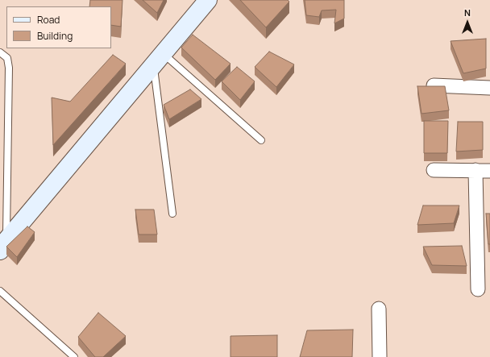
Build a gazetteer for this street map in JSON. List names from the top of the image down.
{
  "legend": ["Road", "Building"],
  "north": "top"
}
